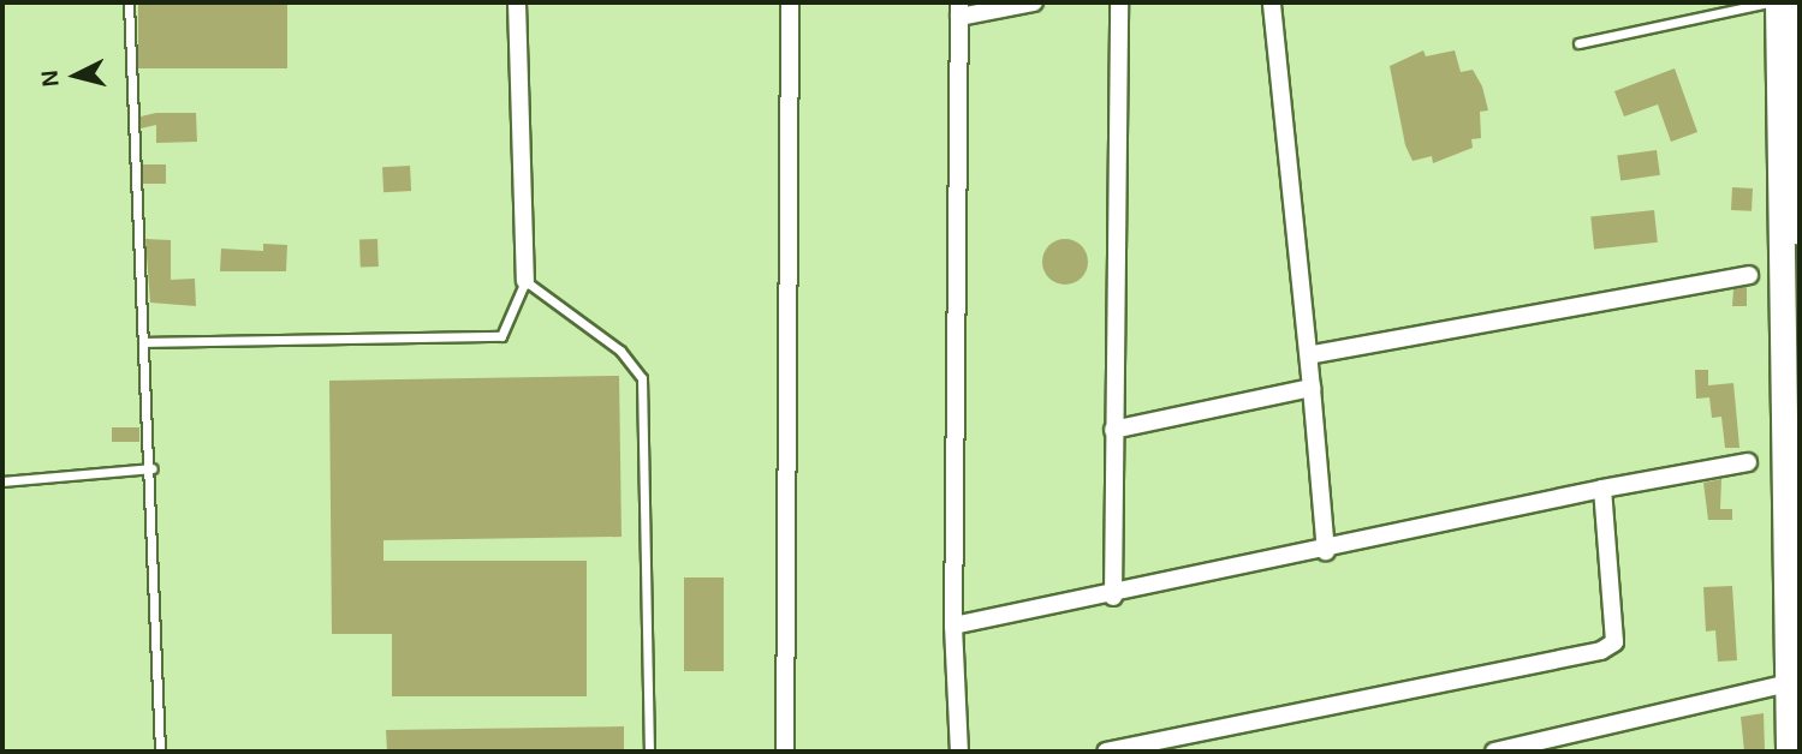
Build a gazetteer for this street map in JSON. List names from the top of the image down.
{
  "north": "left"
}
